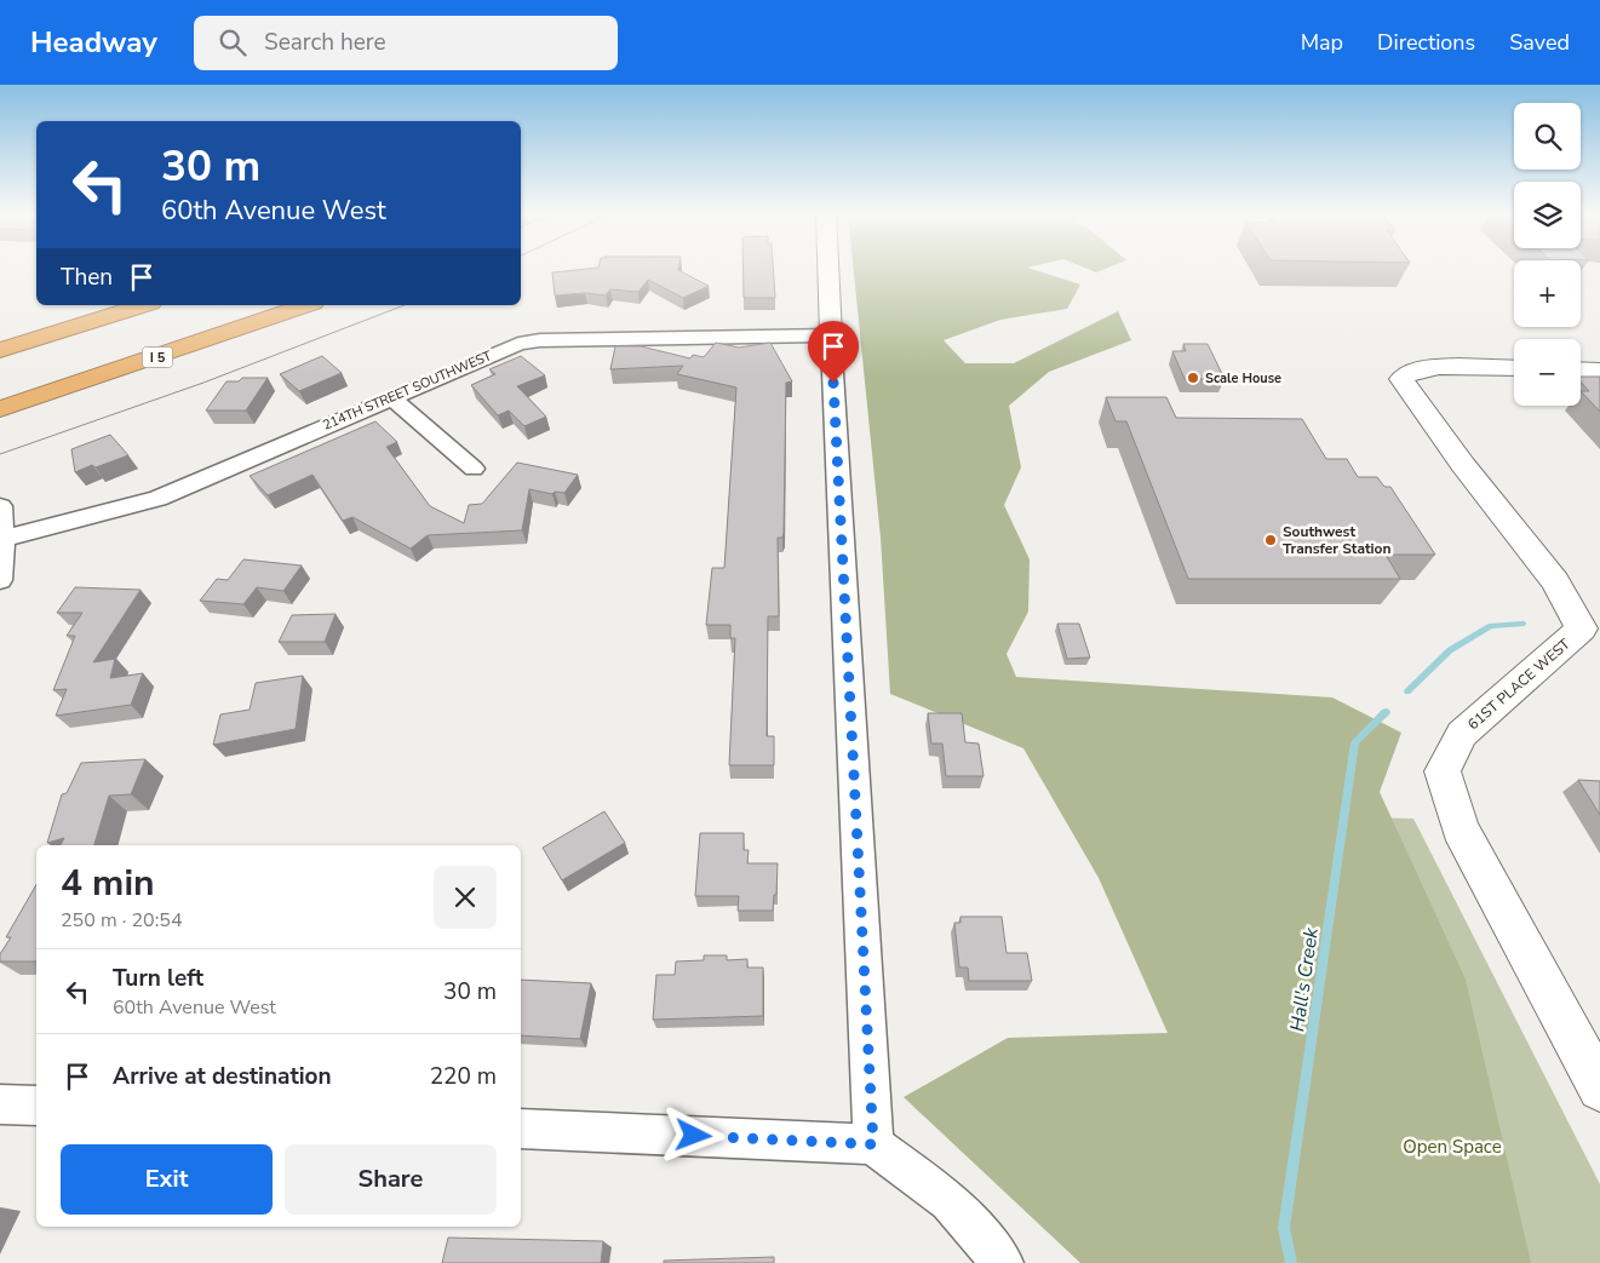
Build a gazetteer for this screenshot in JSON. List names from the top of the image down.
{
  "streets": {
    "highway": ["I 5"],
    "street": ["214TH STREET SOUTHWEST", "61ST PLACE WEST"]
  },
  "water": ["Hall's Creek"],
  "parks": ["Open Space"],
  "places": ["Scale House", "Southwest Transfer Station"],
  "page": {
    "header": "Headway",
    "search": "Search here",
    "nav": ["Map", "Directions", "Saved"],
    "map_buttons": ["+", "−"],
    "turn": ["30 m", "60th Avenue West"],
    "then": "Then",
    "heading": ["4 min", "250 m · 20:54"],
    "list": [
      {
        "name": "Turn left",
        "note": "60th Avenue West",
        "value": "30 m"
      },
      {
        "name": "Arrive at destination",
        "value": "220 m"
      }
    ],
    "buttons": ["Exit", "Share"]
  }
}
